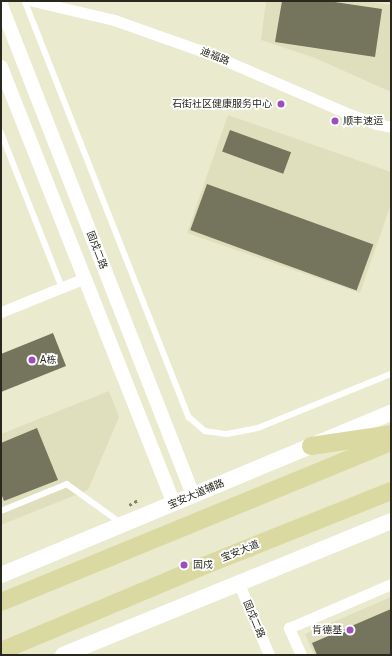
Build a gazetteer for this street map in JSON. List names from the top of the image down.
{
  "streets": {
    "main road": ["宝安大道辅路", "宝安大道"],
    "street": ["迪福路", "固戍二路"]
  },
  "crossings": [
    ["固戍二路", "宝安大道辅路"]
  ],
  "places": [
    "石街社区健康服务中心",
    "顺丰速运",
    "A栋",
    "固戍",
    "肯德基"
  ]
}
